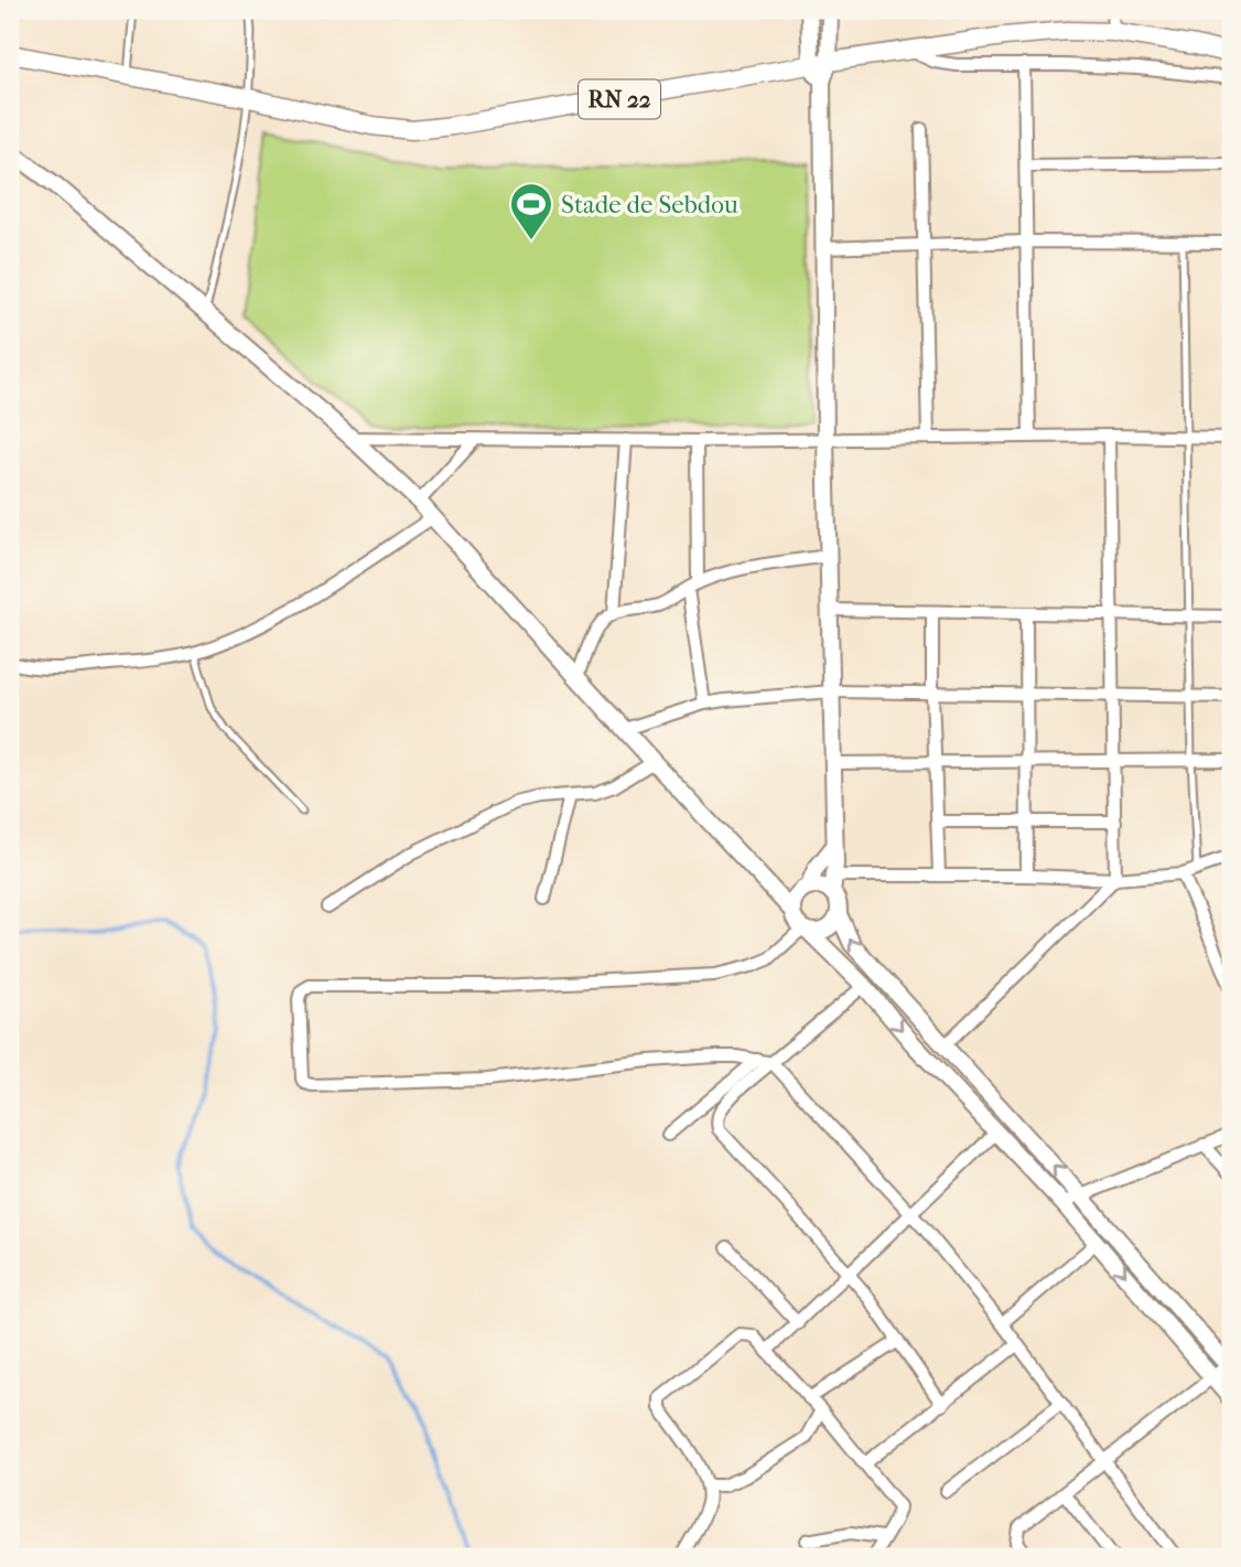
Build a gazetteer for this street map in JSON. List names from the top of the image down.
{
  "streets": {
    "main road": ["RN 22"]
  },
  "places": {
    "sports": ["Stade de Sebdou"]
  }
}
